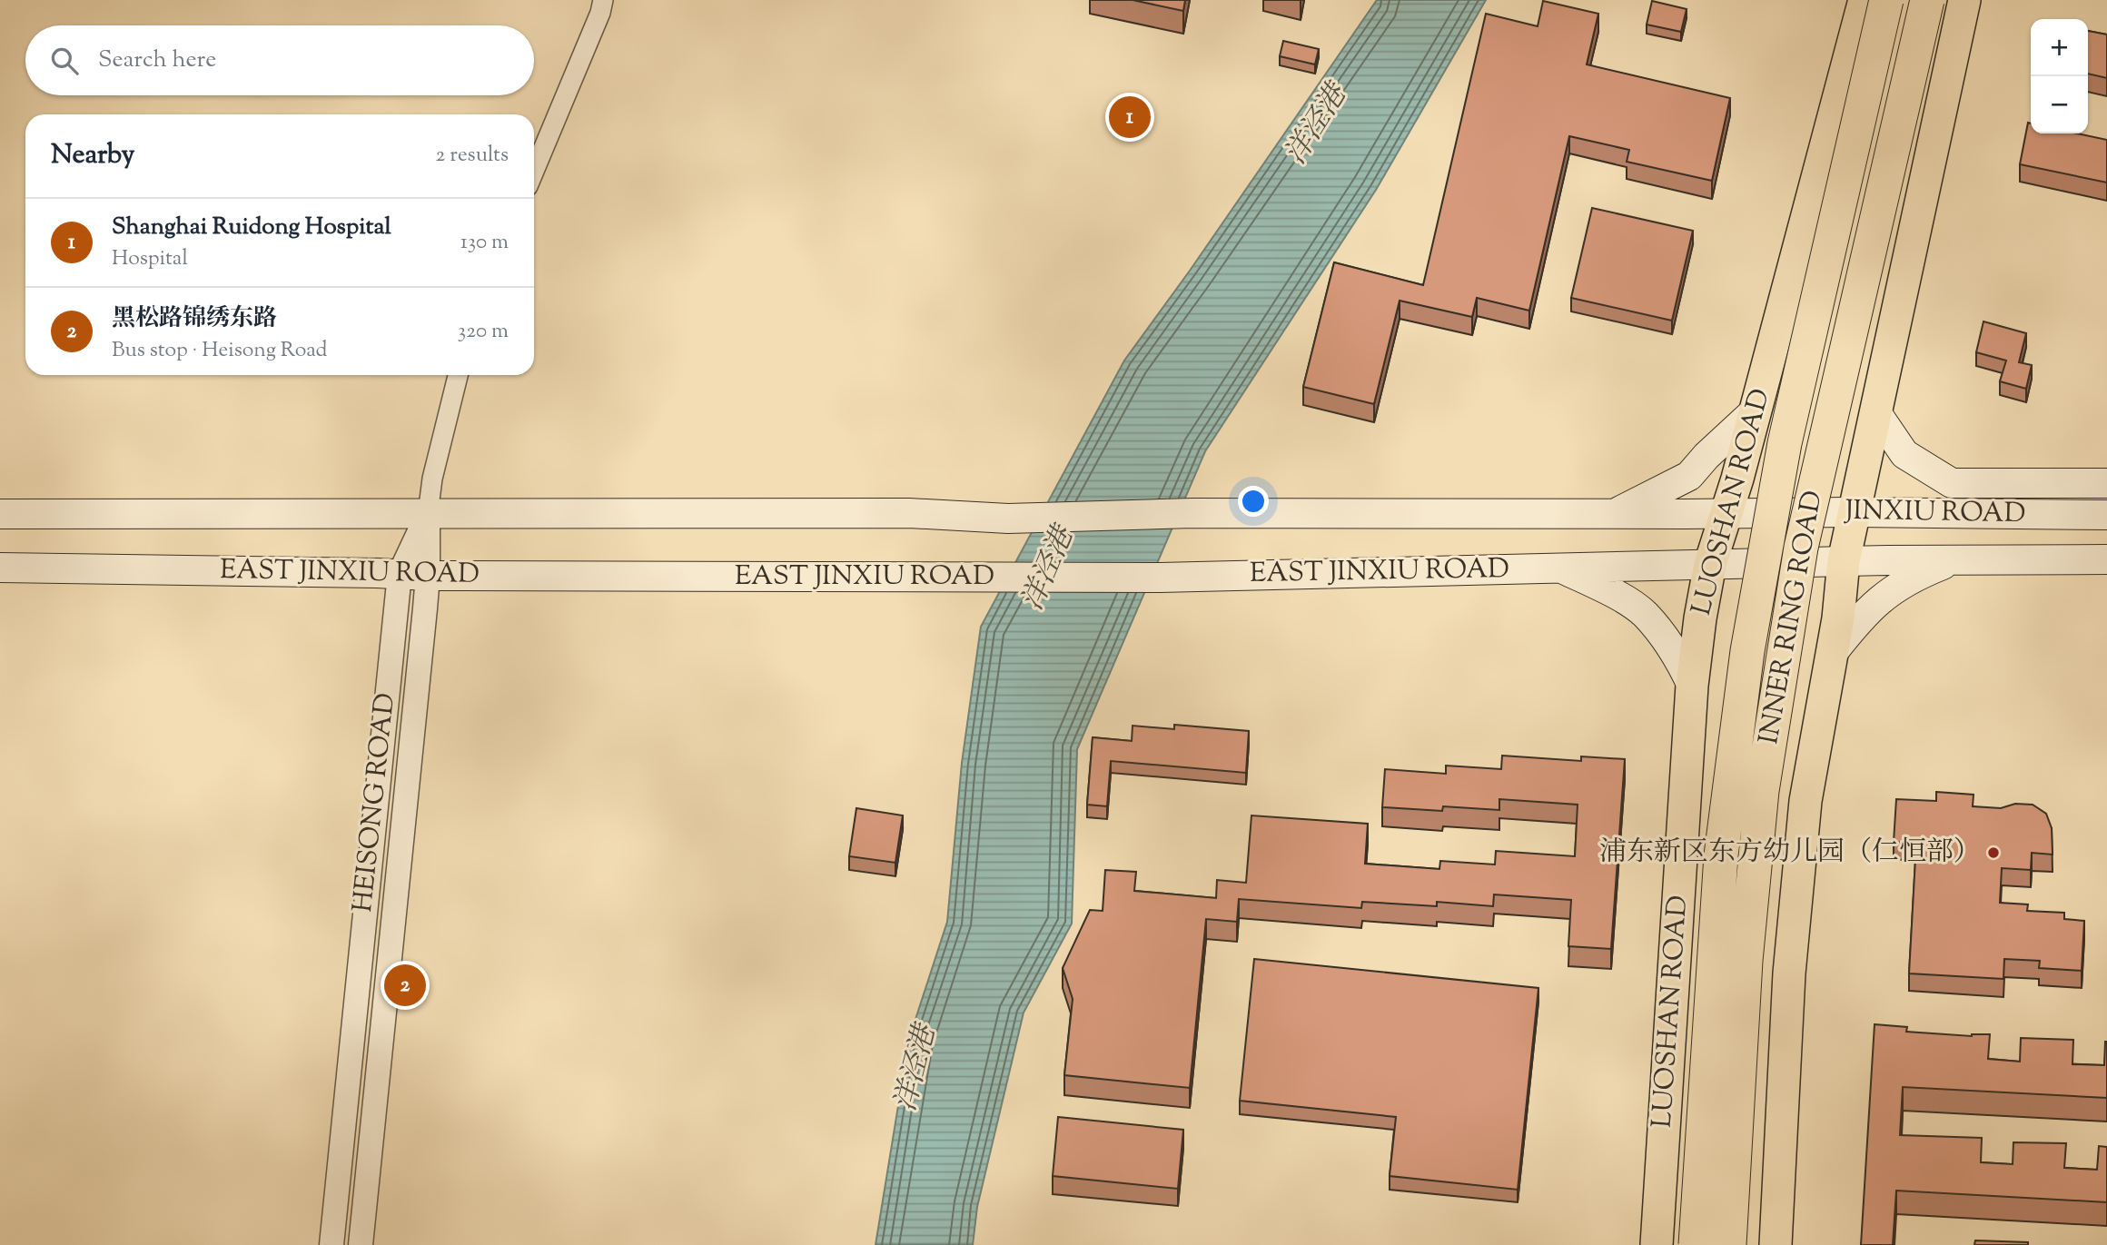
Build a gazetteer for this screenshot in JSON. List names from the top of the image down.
{
  "streets": {
    "highway": ["INNER RING ROAD"],
    "main road": ["LUOSHAN ROAD", "JINXIU ROAD", "EAST JINXIU ROAD"],
    "street": ["HEISONG ROAD"]
  },
  "crossings": [
    ["LUOSHAN ROAD", "JINXIU ROAD"],
    ["LUOSHAN ROAD", "EAST JINXIU ROAD"],
    ["JINXIU ROAD", "EAST JINXIU ROAD"],
    ["EAST JINXIU ROAD", "HEISONG ROAD"]
  ],
  "water": ["洋泾港"],
  "places": ["浦东新区东方幼儿园（仁恒部）"],
  "page": {
    "map_buttons": ["+", "−"],
    "search": "Search here",
    "pins": ["1", "2"],
    "heading": ["Nearby", "2 results"],
    "list": [
      {
        "mark": "1",
        "name": "Shanghai Ruidong Hospital",
        "note": "Hospital",
        "value": "130 m"
      },
      {
        "mark": "2",
        "name": "黑松路锦绣东路",
        "note": "Bus stop · Heisong Road",
        "value": "320 m"
      }
    ]
  }
}
